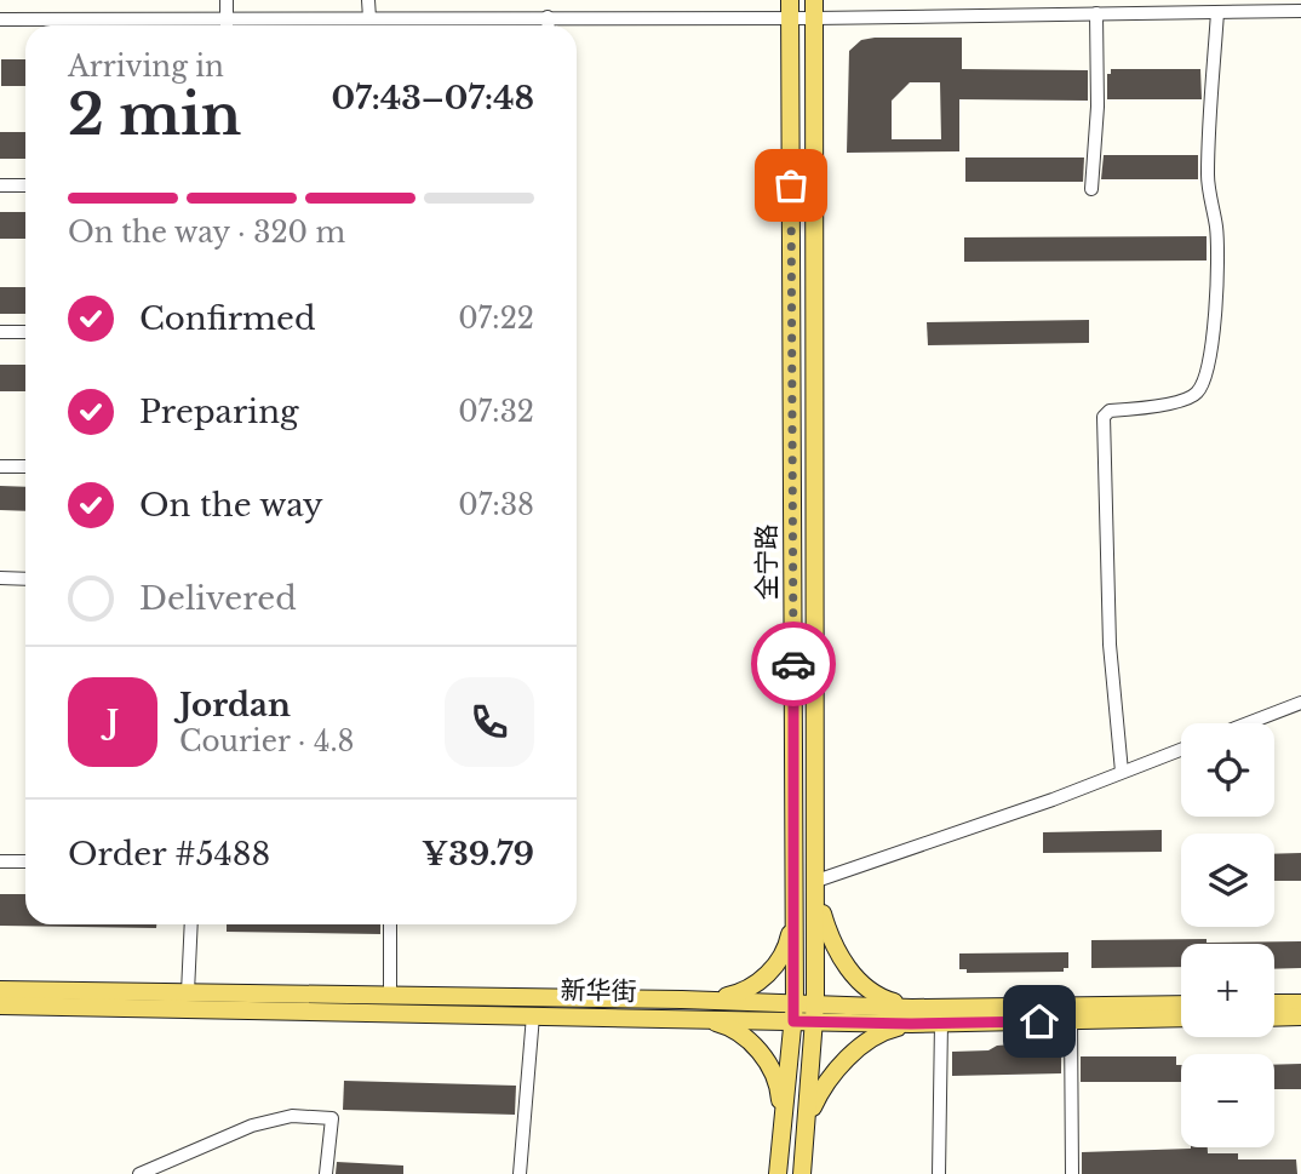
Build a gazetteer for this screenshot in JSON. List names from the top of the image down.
{
  "streets": {
    "main road": ["全宁路", "新华街"]
  },
  "crossings": [
    ["全宁路", "新华街"]
  ],
  "page": {
    "heading": ["2 min", "Arriving in", "07:43–07:48"],
    "panel": [
      "Jordan",
      "Courier · 4.8",
      "Order #5488",
      "¥39.79"
    ],
    "bar": "On the way · 320 m",
    "list": [
      ["Confirmed", "07:22"],
      ["Preparing", "07:32"],
      ["On the way", "07:38"],
      "Delivered"
    ],
    "round": "J",
    "map_buttons": ["+", "−"]
  }
}
